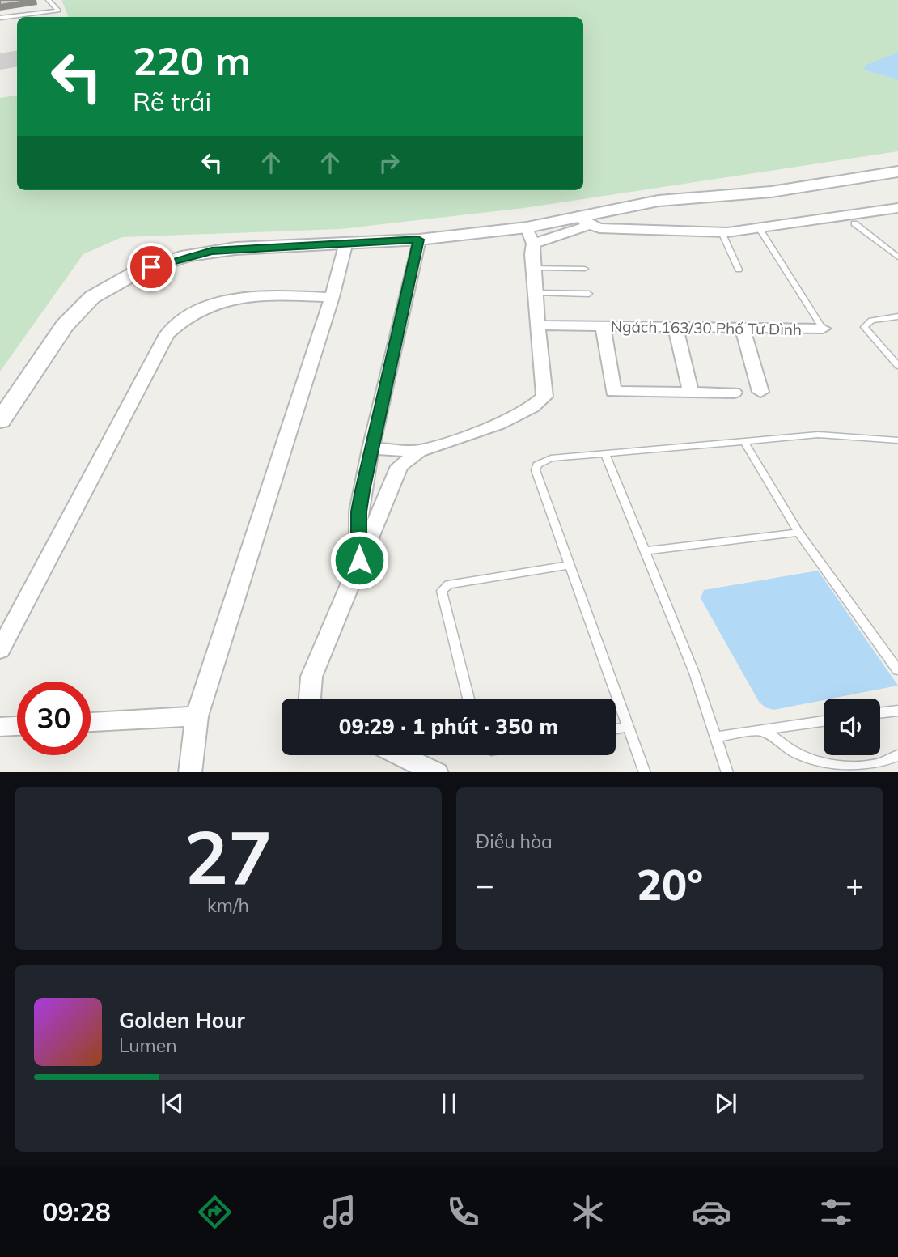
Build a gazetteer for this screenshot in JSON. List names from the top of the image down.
{
  "streets": {
    "street": ["Ngách 163/30 Phố Tư Đình"]
  },
  "page": {
    "turn": ["220 m", "Rẽ trái"],
    "limit": "30",
    "trip": "09:29 · 1 phút · 350 m",
    "tile": [
      ["27", "km/h"],
      "Điều hòa"
    ],
    "heat": ["−", "20°", "+"],
    "song": ["Golden Hour", "Lumen"],
    "tabs": "09:28"
  }
}
